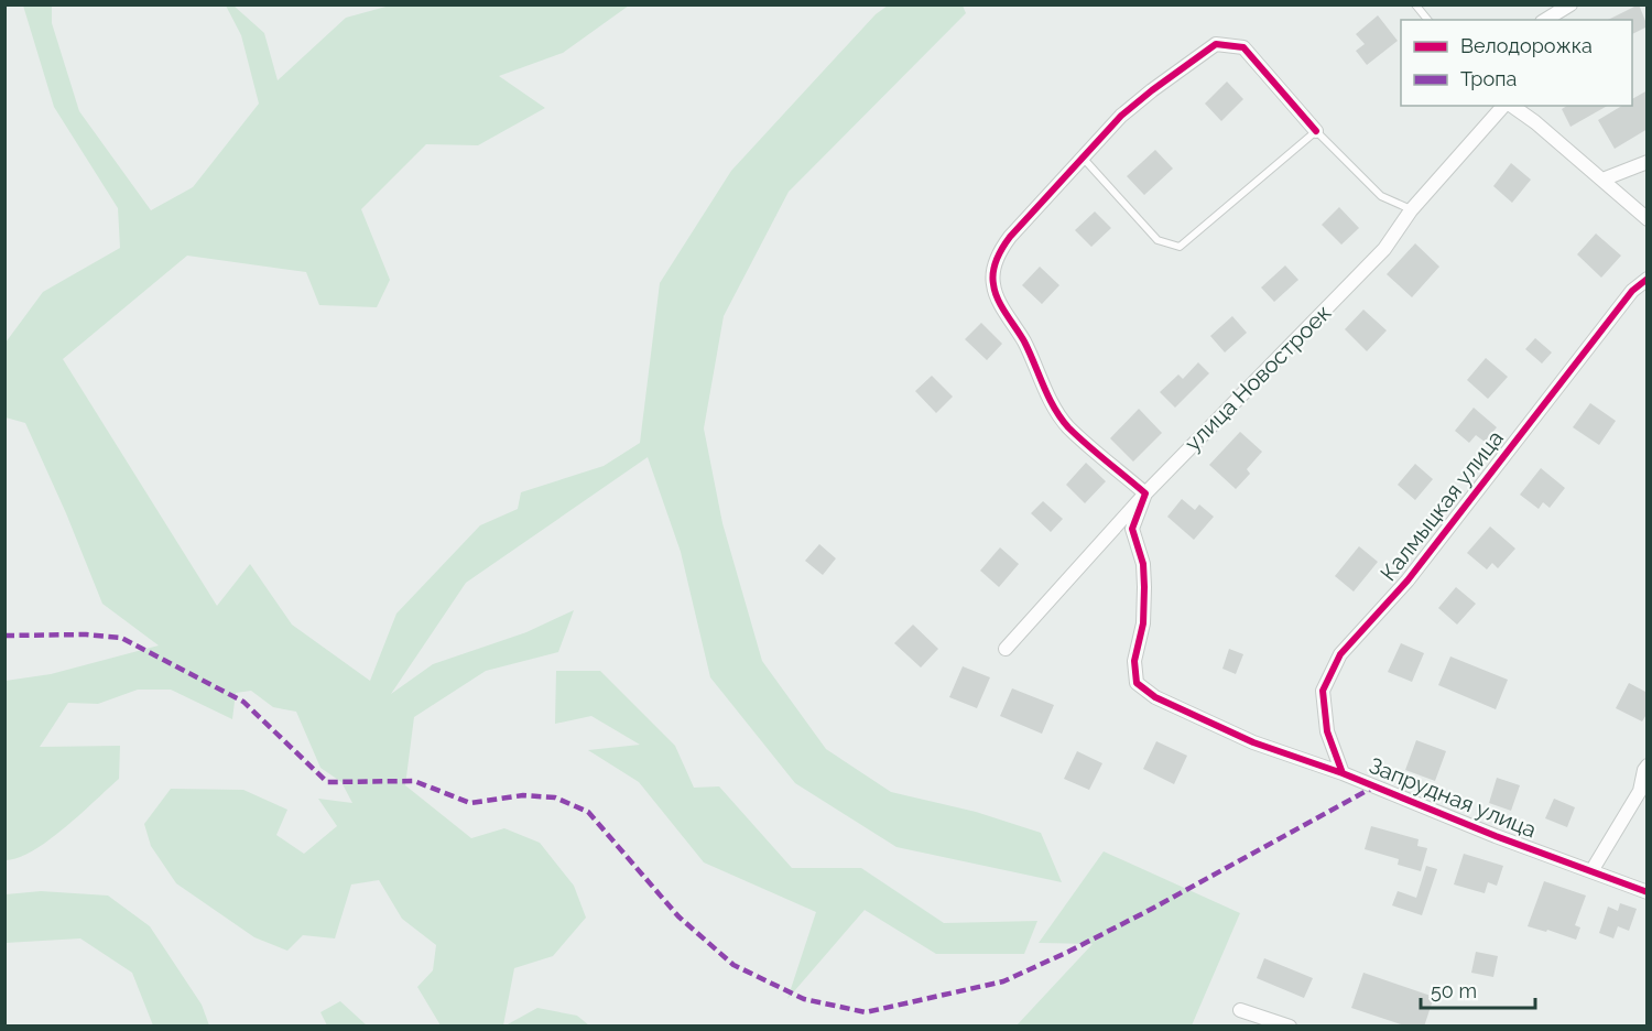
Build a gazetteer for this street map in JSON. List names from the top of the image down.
{
  "streets": {
    "street": ["улица Новостроек", "Калмыцкая улица", "Запрудная улица"]
  },
  "crossings": [
    ["улица Новостроек", "Запрудная улица"],
    ["Калмыцкая улица", "Запрудная улица"]
  ],
  "legend": ["Велодорожка", "Тропа"],
  "scale_bar": "50 m"
}
